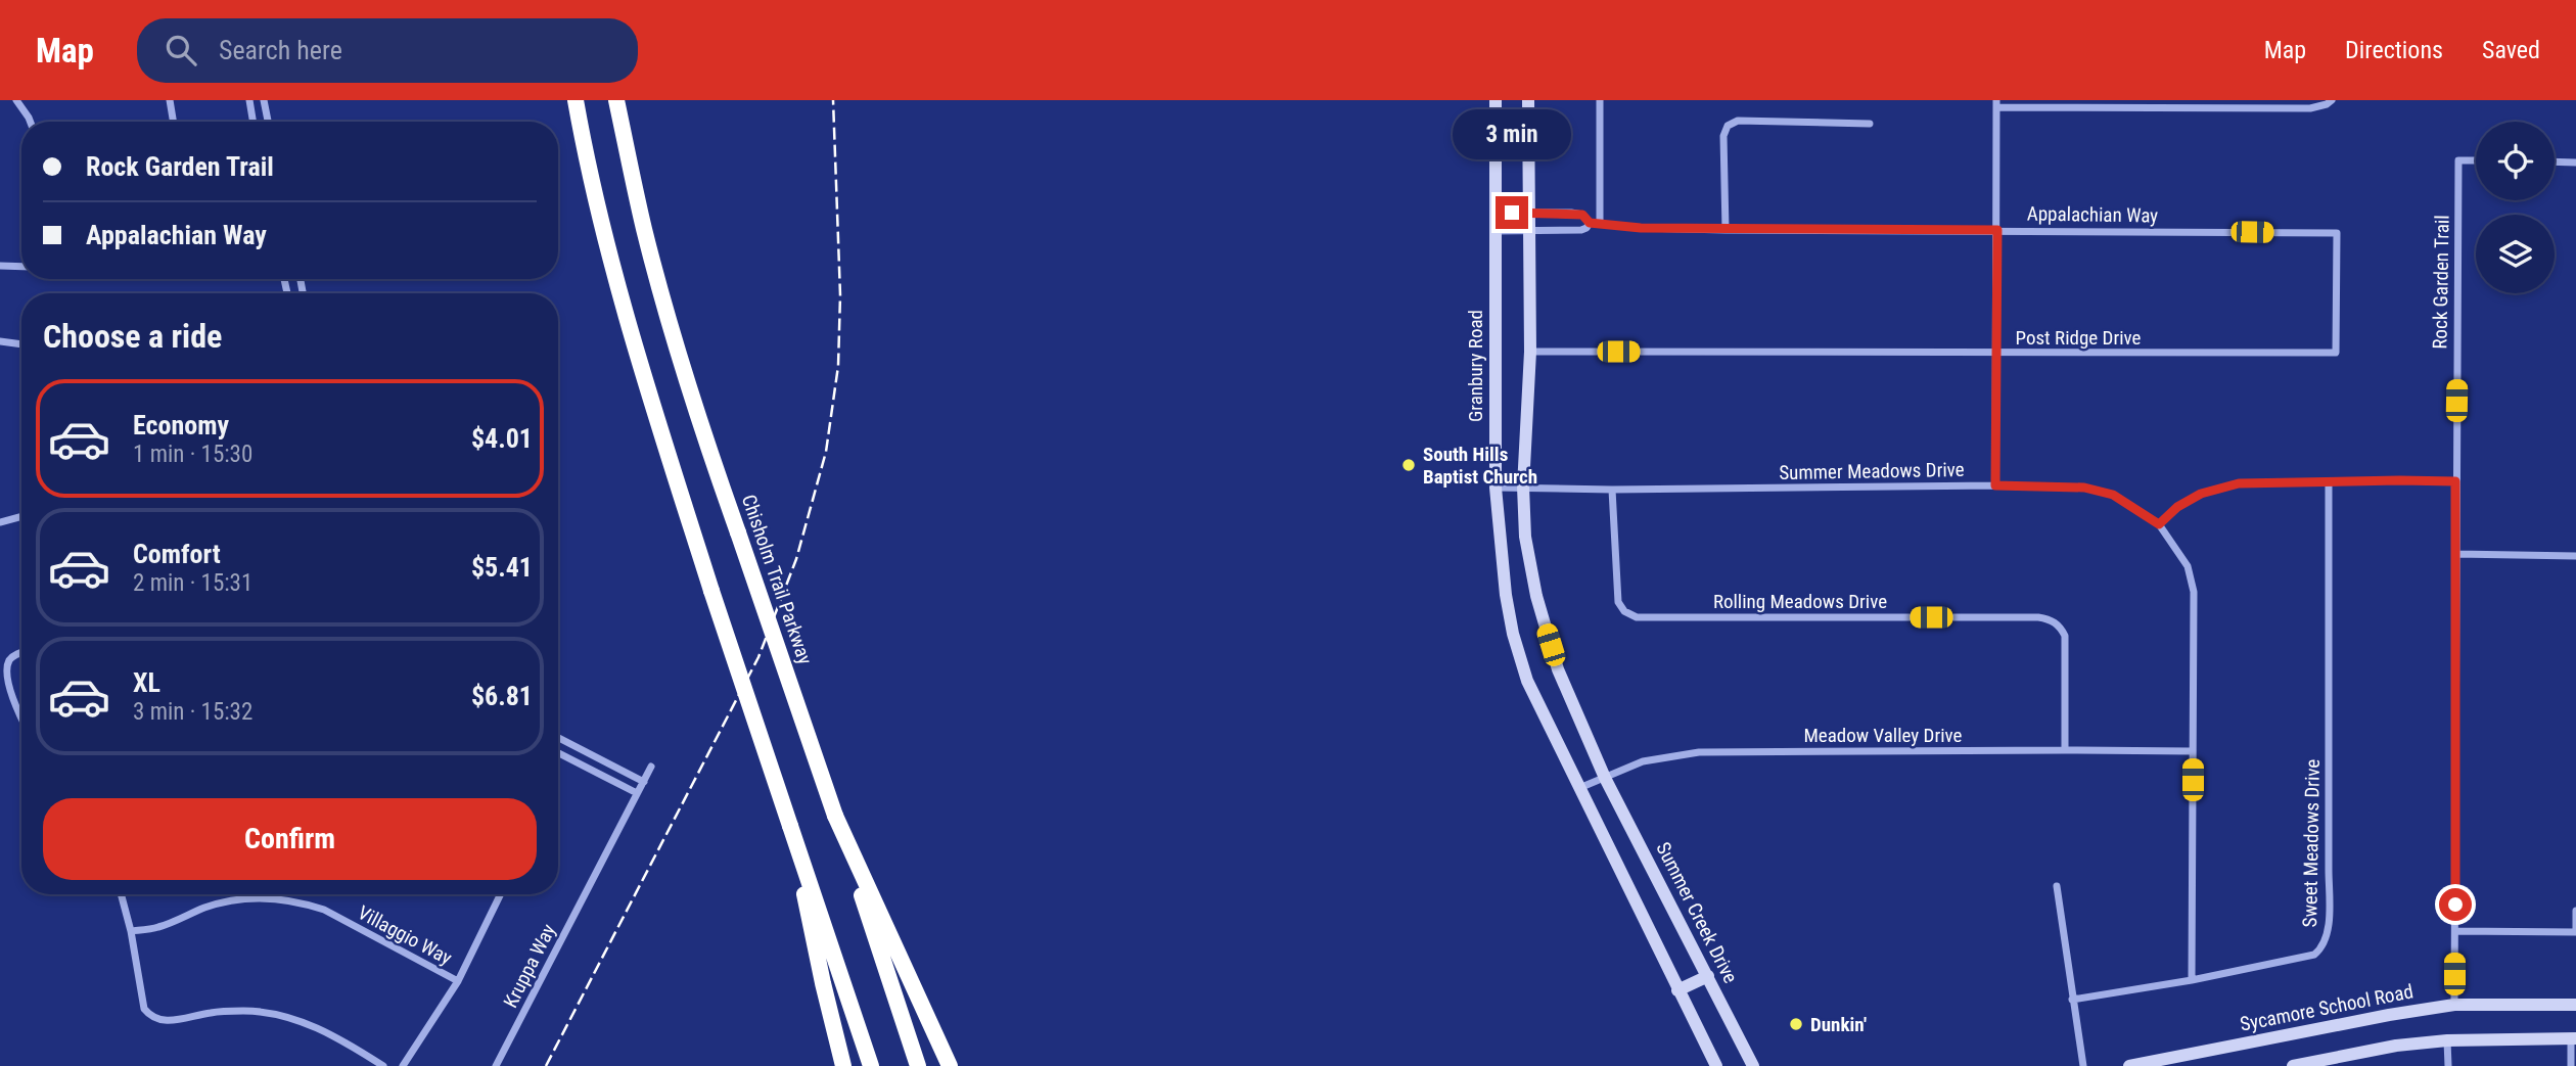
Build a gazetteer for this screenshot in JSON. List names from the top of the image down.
{
  "streets": {
    "highway": ["Chisholm Trail Parkway"],
    "main road": ["Granbury Road", "Summer Creek Drive", "Sycamore School Road"],
    "street": [
      "Appalachian Way",
      "Rock Garden Trail",
      "Post Ridge Drive",
      "Summer Meadows Drive",
      "Rolling Meadows Drive",
      "Meadow Valley Drive",
      "Sweet Meadows Drive",
      "Villaggio Way",
      "Kruppa Way"
    ]
  },
  "crossings": [
    ["Appalachian Way", "Post Ridge Drive"],
    ["Appalachian Way", "Granbury Road"],
    ["Rock Garden Trail", "Sycamore School Road"],
    ["Granbury Road", "Summer Meadows Drive"],
    ["Granbury Road", "Meadow Valley Drive"],
    ["Summer Meadows Drive", "Rolling Meadows Drive"],
    ["Summer Meadows Drive", "Meadow Valley Drive"],
    ["Summer Meadows Drive", "Sweet Meadows Drive"],
    ["Rolling Meadows Drive", "Meadow Valley Drive"],
    ["Meadow Valley Drive", "Summer Creek Drive"]
  ],
  "places": ["South Hills Baptist Church", "Dunkin'"],
  "page": {
    "header": "Map",
    "search": "Search here",
    "nav": ["Map", "Directions", "Saved"],
    "bubble": "3 min",
    "banner": ["Rock Garden Trail", "Appalachian Way"],
    "heading": "Choose a ride",
    "list": [
      {
        "name": "Economy",
        "note": "1 min · 15:30",
        "value": "$4.01"
      },
      {
        "name": "Comfort",
        "note": "2 min · 15:31",
        "value": "$5.41"
      },
      {
        "name": "XL",
        "note": "3 min · 15:32",
        "value": "$6.81"
      }
    ],
    "buttons": "Confirm"
  }
}
